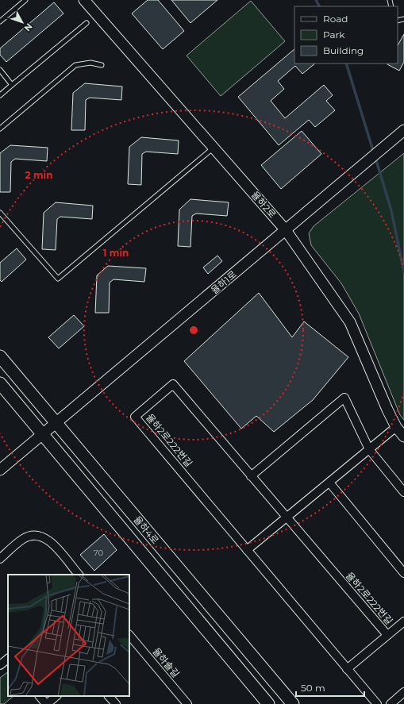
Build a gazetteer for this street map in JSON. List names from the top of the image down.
{
  "streets": {
    "main road": ["율하4로"],
    "street": [
      "율하2로",
      "율하1로",
      "율하2로222번길",
      "율하솔길"
    ]
  },
  "crossings": [
    ["율하2로", "율하1로"],
    ["율하1로", "율하4로"]
  ],
  "house_numbers": ["70"],
  "legend": ["Road", "Park", "Building"],
  "scale_bar": "50 m",
  "north": "bottom right",
  "rings": ["2 min", "1 min"]
}
